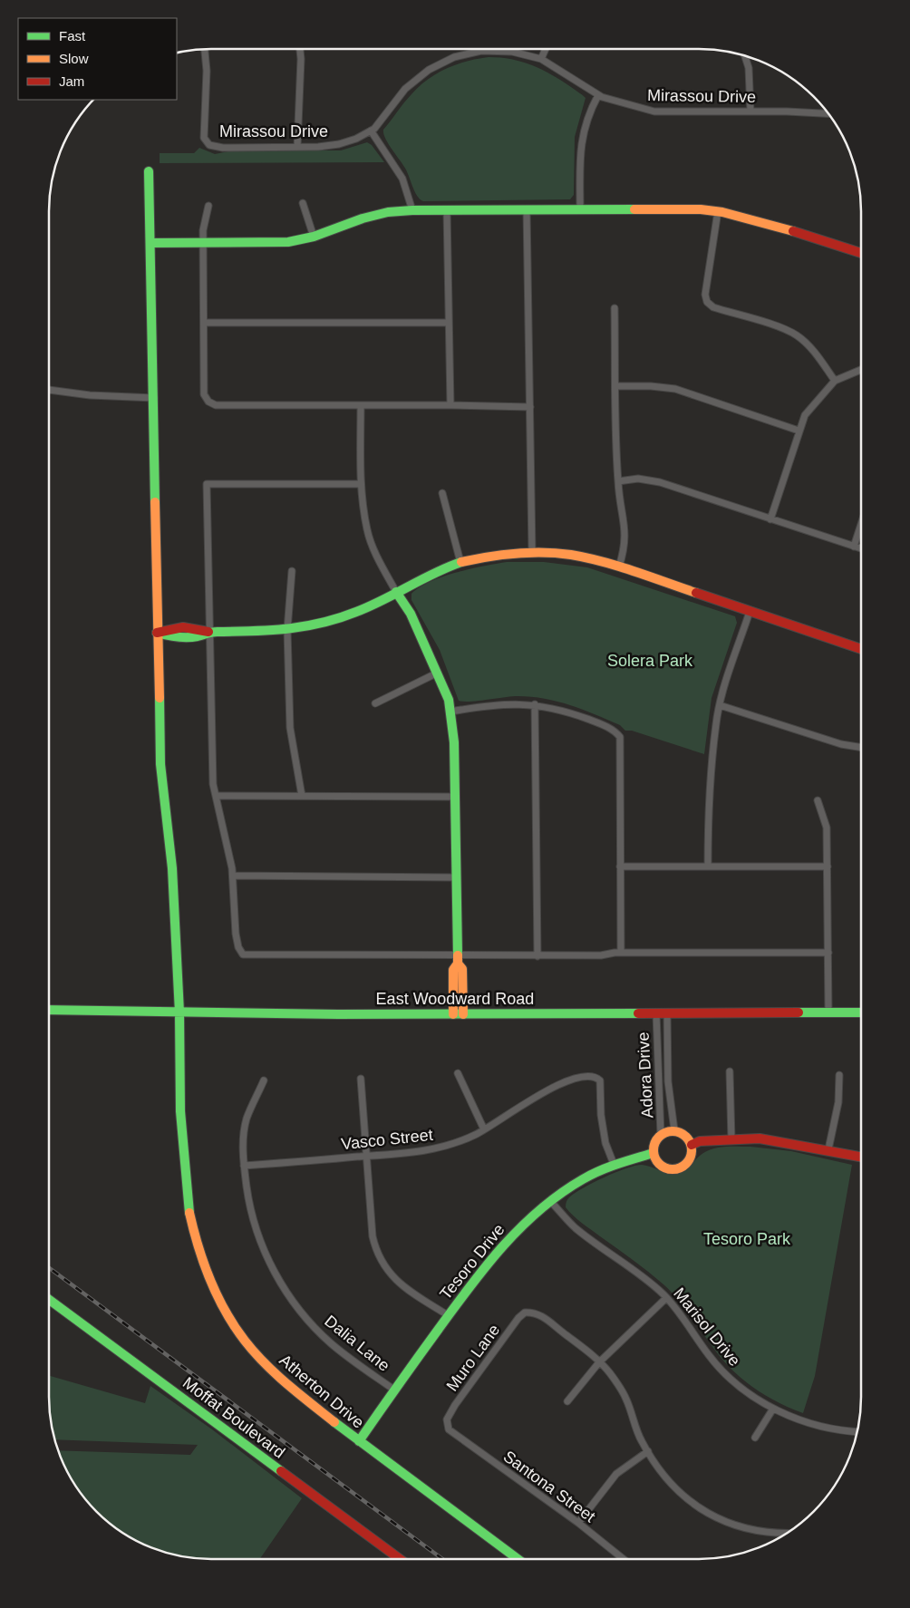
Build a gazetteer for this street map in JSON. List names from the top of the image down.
{
  "streets": {
    "street": [
      "Mirassou Drive",
      "East Woodward Road",
      "Adora Drive",
      "Vasco Street",
      "Tesoro Drive",
      "Marisol Drive",
      "Dalia Lane",
      "Muro Lane",
      "Atherton Drive",
      "Moffat Boulevard",
      "Santona Street"
    ]
  },
  "crossings": [
    ["East Woodward Road", "Adora Drive"],
    ["East Woodward Road", "Atherton Drive"],
    ["Adora Drive", "Tesoro Drive"],
    ["Vasco Street", "Tesoro Drive"],
    ["Vasco Street", "Dalia Lane"],
    ["Tesoro Drive", "Marisol Drive"],
    ["Tesoro Drive", "Dalia Lane"],
    ["Tesoro Drive", "Atherton Drive"],
    ["Muro Lane", "Santona Street"]
  ],
  "parks": ["Solera Park", "Tesoro Park"],
  "legend": ["Fast", "Slow", "Jam"]
}
